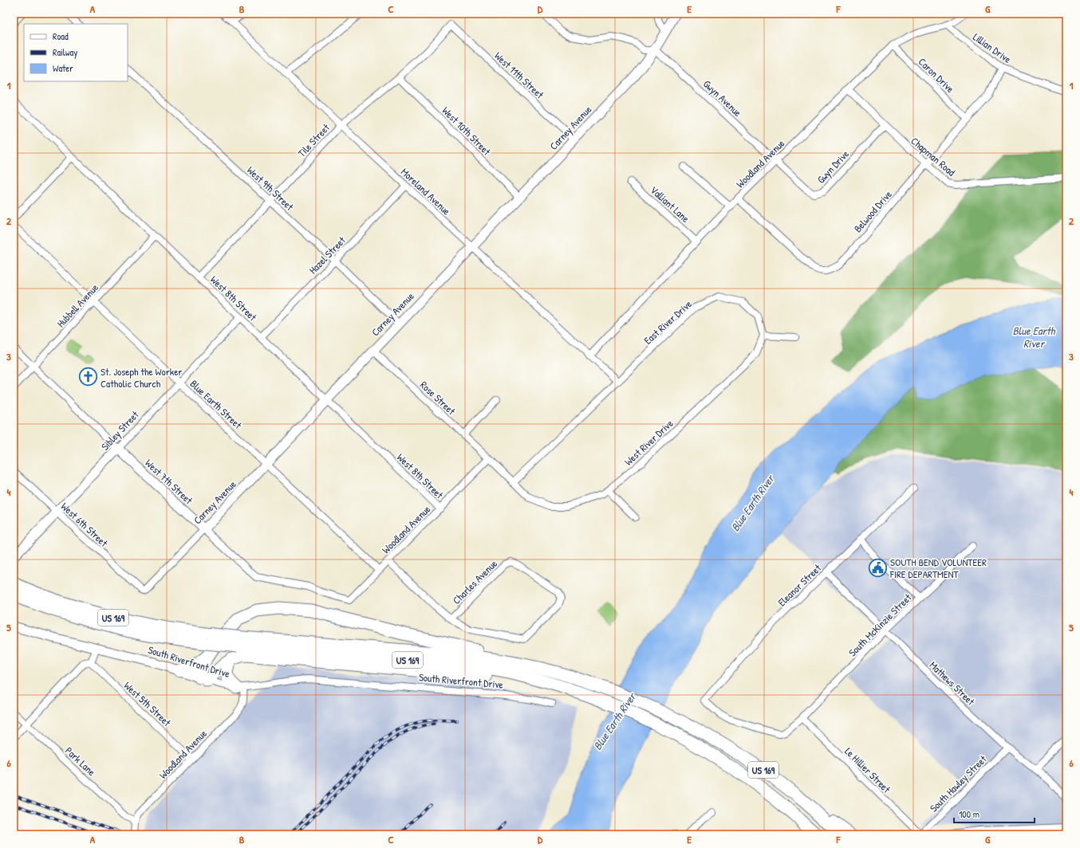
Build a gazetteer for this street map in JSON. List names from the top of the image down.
{
  "streets": {
    "highway": ["US 169"],
    "main road": [
      "Carney Avenue",
      "Sibley Street",
      "West 7th Street",
      "South Riverfront Drive"
    ],
    "street": [
      "Lillian Drive",
      "West 11th Street",
      "Caron Drive",
      "Gwyn Avenue",
      "West 10th Street",
      "Tile Street",
      "Chapman Road",
      "Woodland Avenue",
      "Gwyn Drive",
      "West 9th Street",
      "Moreland Avenue",
      "Valliant Lane",
      "Belwood Drive",
      "Hazel Street",
      "West 8th Street",
      "Hubbell Avenue",
      "East River Drive",
      "Rose Street",
      "Blue Earth Street",
      "West River Drive",
      "West 6th Street",
      "Charles Avenue",
      "Eleanor Street",
      "South McKinzie Street",
      "Mathews Street",
      "West 5th Street",
      "Park Lane",
      "Le Hillier Street",
      "South Hawley Street"
    ]
  },
  "crossings": [
    ["Lillian Drive", "Woodland Avenue"],
    ["Lillian Drive", "Belwood Drive"],
    ["West 11th Street", "Carney Avenue"],
    ["West 11th Street", "Tile Street"],
    ["Caron Drive", "Woodland Avenue"],
    ["Caron Drive", "Belwood Drive"],
    ["Gwyn Avenue", "Carney Avenue"],
    ["Gwyn Avenue", "Woodland Avenue"],
    ["Gwyn Avenue", "Gwyn Drive"],
    ["Carney Avenue", "West 10th Street"],
    ["Carney Avenue", "West 9th Street"],
    ["Carney Avenue", "Moreland Avenue"],
    ["Carney Avenue", "West 8th Street"],
    ["Carney Avenue", "Rose Street"],
    ["Carney Avenue", "Blue Earth Street"],
    ["Carney Avenue", "West 7th Street"],
    ["Carney Avenue", "West 6th Street"],
    ["West 10th Street", "Tile Street"],
    ["Tile Street", "West 9th Street"],
    ["Tile Street", "Moreland Avenue"],
    ["Tile Street", "West 8th Street"],
    ["Chapman Road", "Woodland Avenue"],
    ["Chapman Road", "Gwyn Drive"],
    ["Chapman Road", "Belwood Drive"],
    ["Woodland Avenue", "Gwyn Drive"],
    ["Woodland Avenue", "Moreland Avenue"],
    ["Woodland Avenue", "Valliant Lane"],
    ["Woodland Avenue", "Belwood Drive"],
    ["Woodland Avenue", "West 8th Street"],
    ["Woodland Avenue", "Rose Street"],
    ["Woodland Avenue", "Blue Earth Street"],
    ["Woodland Avenue", "West River Drive"],
    ["Woodland Avenue", "West 7th Street"],
    ["Woodland Avenue", "South Riverfront Drive"],
    ["Woodland Avenue", "West 5th Street"],
    ["Woodland Avenue", "Park Lane"],
    ["West 9th Street", "Hazel Street"],
    ["Moreland Avenue", "Hazel Street"],
    ["Moreland Avenue", "East River Drive"],
    ["Hazel Street", "West 8th Street"],
    ["West 8th Street", "Hubbell Avenue"],
    ["West 8th Street", "Sibley Street"],
    ["Hubbell Avenue", "Blue Earth Street"],
    ["Hubbell Avenue", "West 7th Street"],
    ["East River Drive", "West River Drive"],
    ["Rose Street", "West River Drive"],
    ["Blue Earth Street", "Sibley Street"],
    ["Sibley Street", "West 7th Street"],
    ["Sibley Street", "West 6th Street"],
    ["Eleanor Street", "South McKinzie Street"],
    ["Eleanor Street", "Mathews Street"],
    ["South McKinzie Street", "Mathews Street"],
    ["South McKinzie Street", "Le Hillier Street"],
    ["Mathews Street", "South Hawley Street"]
  ],
  "water": ["Blue Earth River"],
  "places": {
    "church": ["St. Joseph the Worker Catholic Church"],
    "public building": ["SOUTH BEND VOLUNTEER FIRE DEPARTMENT"]
  },
  "legend": ["Road", "Railway", "Water"],
  "scale_bar": "100 m",
  "grid": {
    "columns": [
      "A",
      "B",
      "C",
      "D",
      "E",
      "F",
      "G"
    ],
    "rows": [
      "1",
      "2",
      "3",
      "4",
      "5",
      "6"
    ]
  }
}
